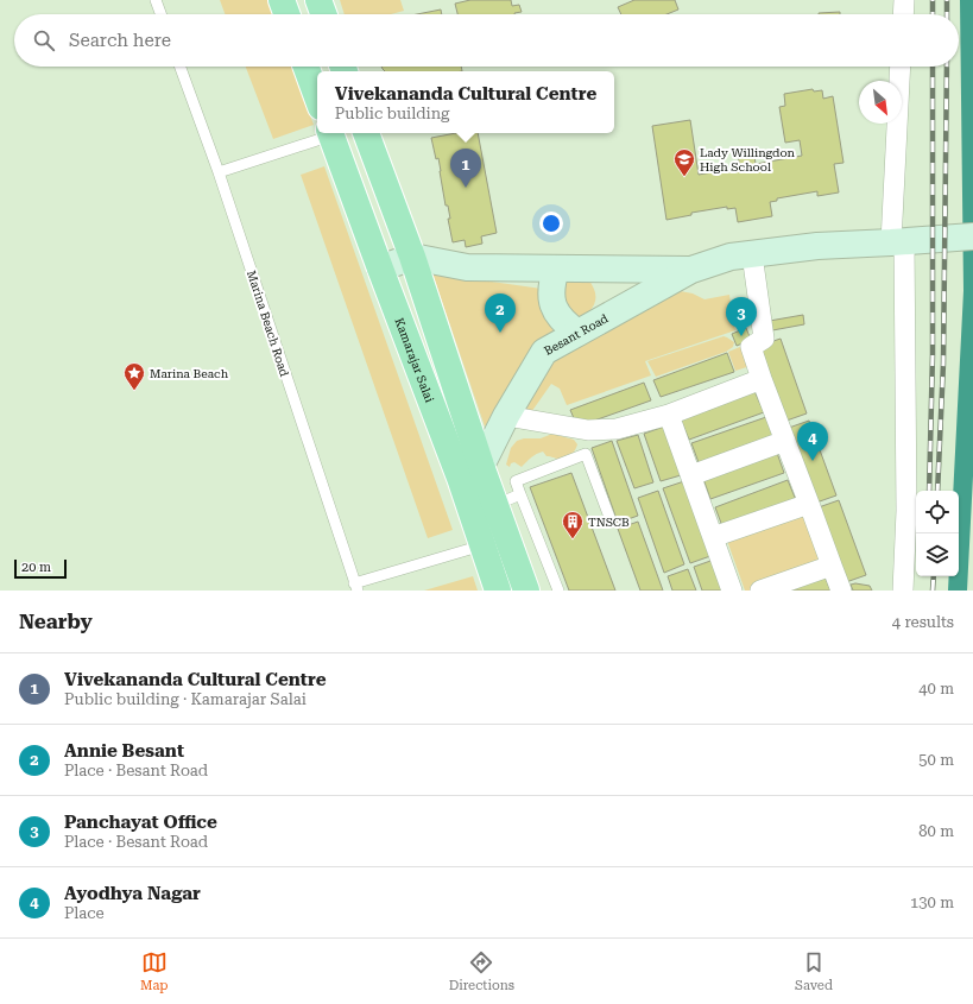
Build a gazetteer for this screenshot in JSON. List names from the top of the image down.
{
  "streets": {
    "main road": ["Besant Road", "Kamarajar Salai"],
    "lane": ["Marina Beach Road"]
  },
  "crossings": [
    ["Besant Road", "Kamarajar Salai"]
  ],
  "places": {
    "school or university": ["Lady Willingdon High School"],
    "place": ["Marina Beach"],
    "building": ["TNSCB"]
  },
  "scale_bar": "20 m",
  "north": "bottom right",
  "page": {
    "search": "Search here",
    "popup": ["Vivekananda Cultural Centre", "Public building"],
    "pins": [
      "1",
      "2",
      "3",
      "4"
    ],
    "scale": "20 m",
    "heading": ["Nearby", "4 results"],
    "list": [
      {
        "mark": "1",
        "name": "Vivekananda Cultural Centre",
        "note": "Public building · Kamarajar Salai",
        "value": "40 m"
      },
      {
        "mark": "2",
        "name": "Annie Besant",
        "note": "Place · Besant Road",
        "value": "50 m"
      },
      {
        "mark": "3",
        "name": "Panchayat Office",
        "note": "Place · Besant Road",
        "value": "80 m"
      },
      {
        "mark": "4",
        "name": "Ayodhya Nagar",
        "note": "Place",
        "value": "130 m"
      }
    ],
    "nav": ["Map", "Directions", "Saved"]
  }
}
